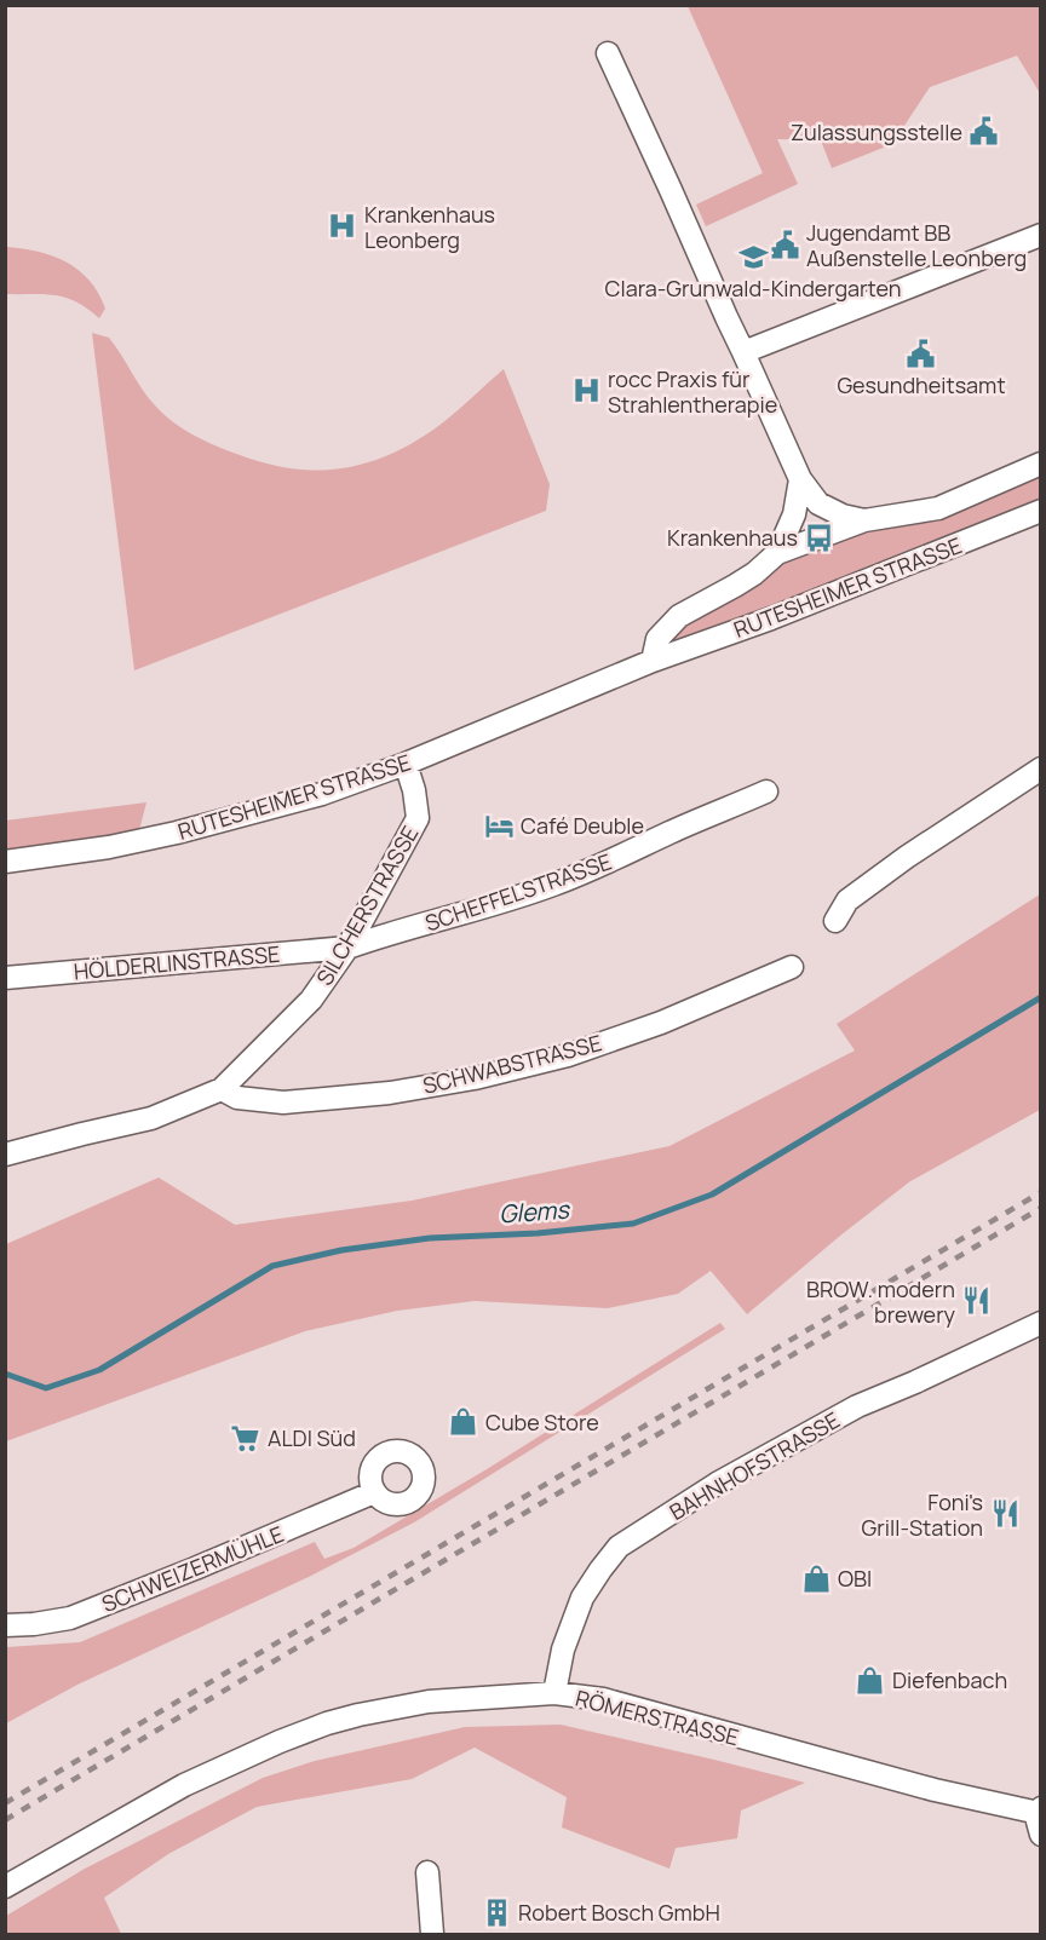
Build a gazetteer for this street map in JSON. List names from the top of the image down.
{
  "streets": {
    "street": [
      "RUTESHEIMER STRASSE",
      "SCHEFFELSTRASSE",
      "SILCHERSTRASSE",
      "HÖLDERLINSTRASSE",
      "SCHWABSTRASSE",
      "BAHNHOFSTRASSE",
      "SCHWEIZERMÜHLE",
      "RÖMERSTRASSE"
    ]
  },
  "crossings": [
    ["RUTESHEIMER STRASSE", "SILCHERSTRASSE"],
    ["SCHEFFELSTRASSE", "SILCHERSTRASSE"],
    ["SCHEFFELSTRASSE", "HÖLDERLINSTRASSE"],
    ["SILCHERSTRASSE", "HÖLDERLINSTRASSE"],
    ["SILCHERSTRASSE", "SCHWABSTRASSE"],
    ["BAHNHOFSTRASSE", "RÖMERSTRASSE"]
  ],
  "water": ["Glems"],
  "places": {
    "public building": ["Zulassungsstelle", "Jugendamt BB Außenstelle Leonberg", "Gesundheitsamt"],
    "hospital": ["Krankenhaus Leonberg", "rocc Praxis für Strahlentherapie"],
    "school or university": ["Clara-Grunwald-Kindergarten"],
    "bus stop": ["Krankenhaus"],
    "hotel": ["Café Deuble"],
    "restaurant": ["BROW. modern brewery", "Foni's Grill-Station"],
    "shop": ["Cube Store", "OBI", "Diefenbach"],
    "supermarket": ["ALDI Süd"],
    "building": ["Robert Bosch GmbH"]
  }
}
